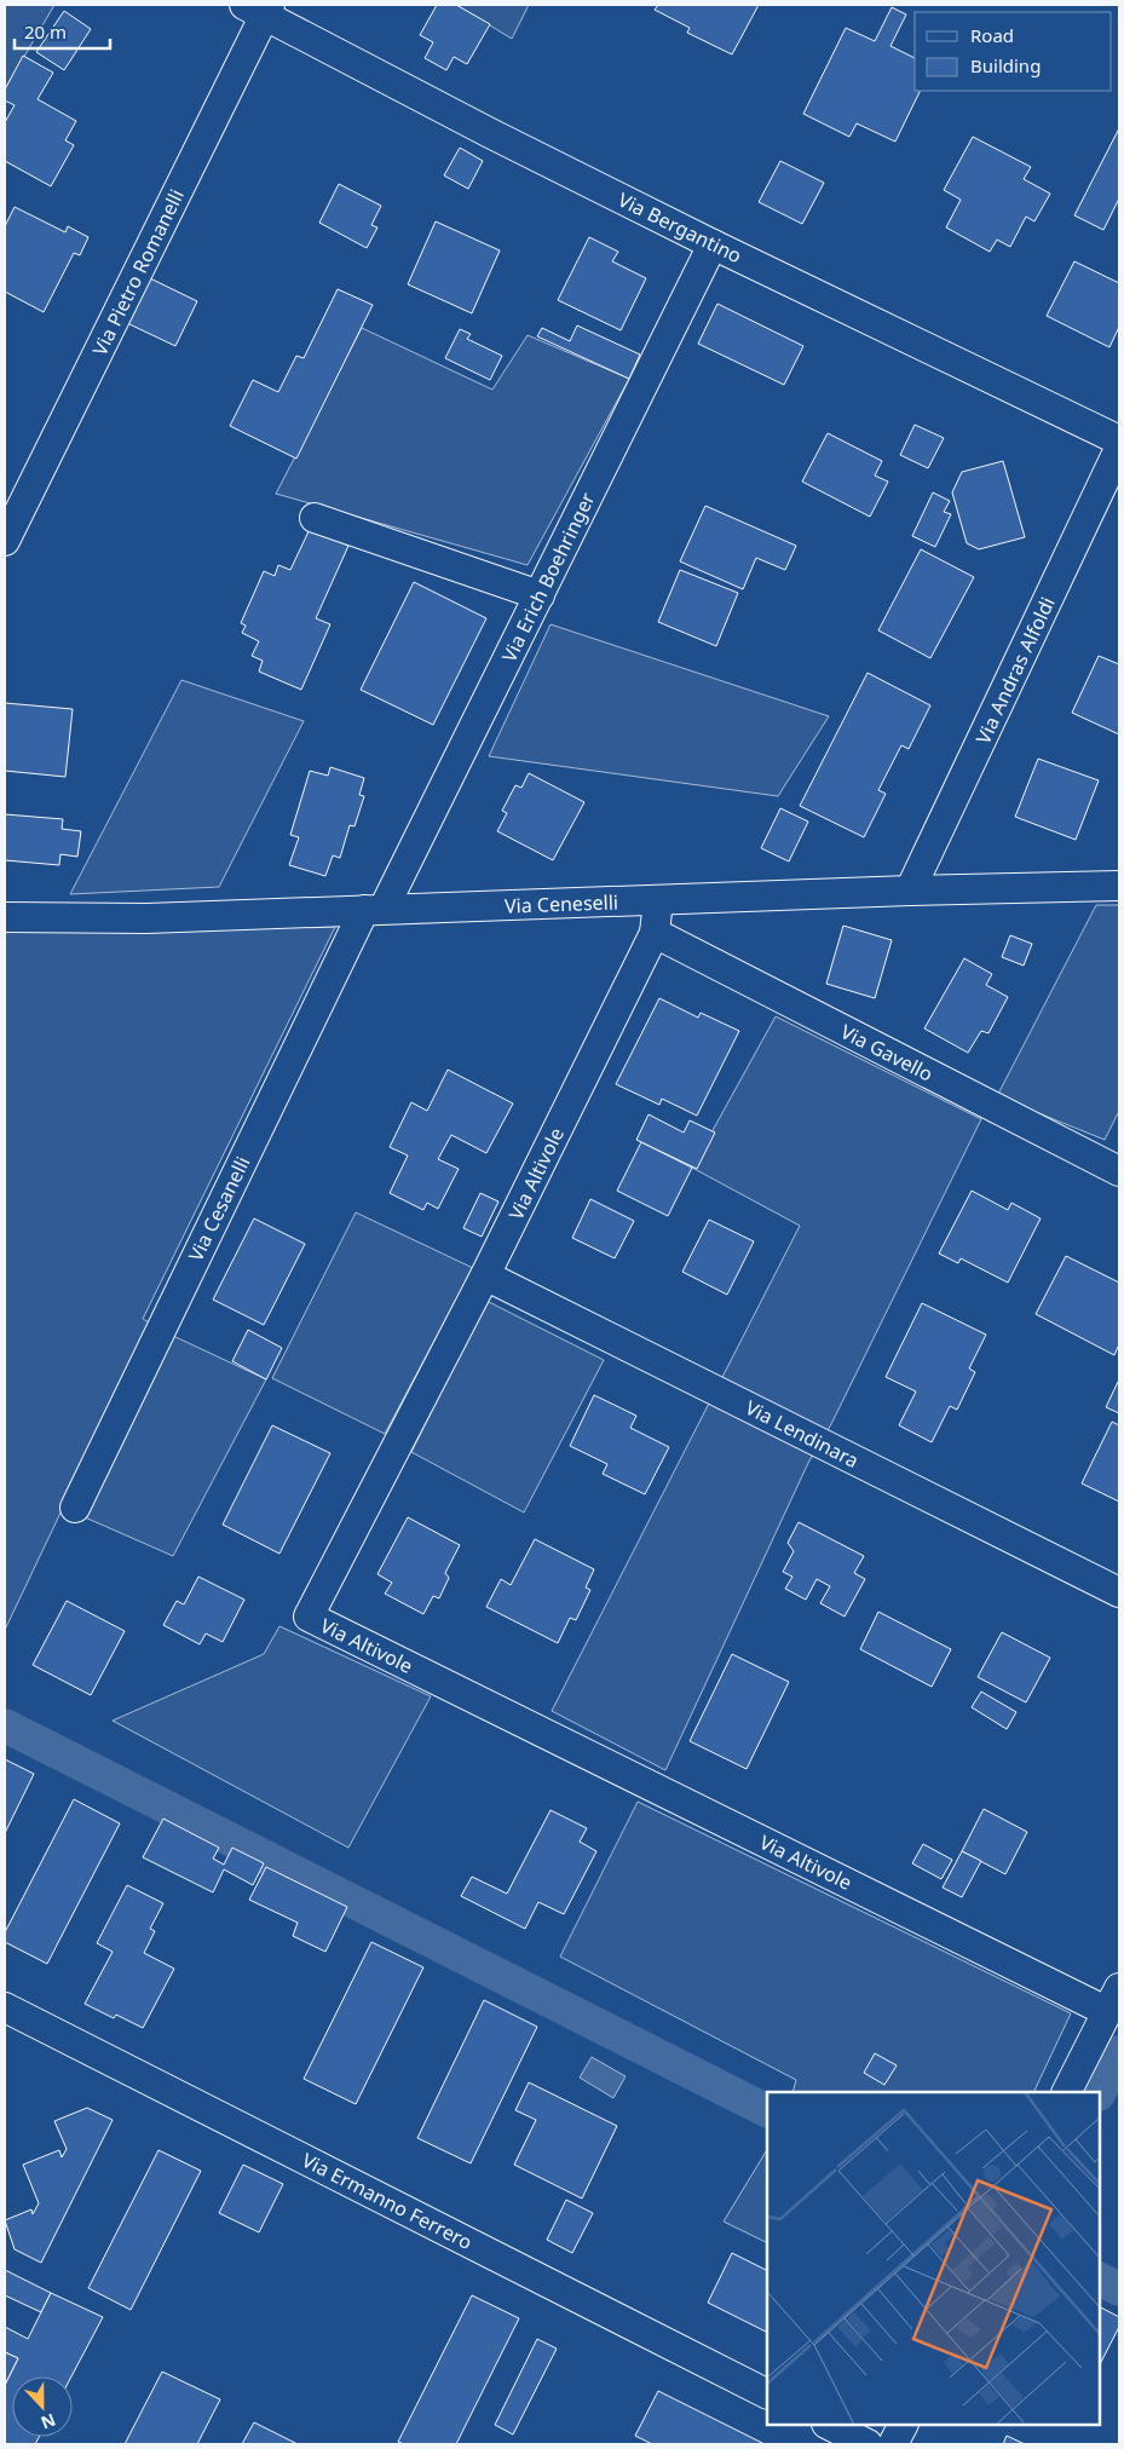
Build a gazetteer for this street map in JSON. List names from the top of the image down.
{
  "streets": {
    "street": [
      "Via Bergantino",
      "Via Pietro Romanelli",
      "Via Erich Boehringer",
      "Via Andras Alfoldi",
      "Via Ceneselli",
      "Via Gavello",
      "Via Altivole",
      "Via Cesanelli",
      "Via Lendinara",
      "Via Ermanno Ferrero"
    ]
  },
  "crossings": [
    ["Via Bergantino", "Via Pietro Romanelli"],
    ["Via Bergantino", "Via Erich Boehringer"],
    ["Via Erich Boehringer", "Via Ceneselli"],
    ["Via Erich Boehringer", "Via Cesanelli"],
    ["Via Andras Alfoldi", "Via Ceneselli"],
    ["Via Ceneselli", "Via Altivole"],
    ["Via Ceneselli", "Via Cesanelli"],
    ["Via Gavello", "Via Altivole"],
    ["Via Altivole", "Via Lendinara"]
  ],
  "legend": ["Road", "Building"],
  "scale_bar": "20 m",
  "north": "bottom"
}
